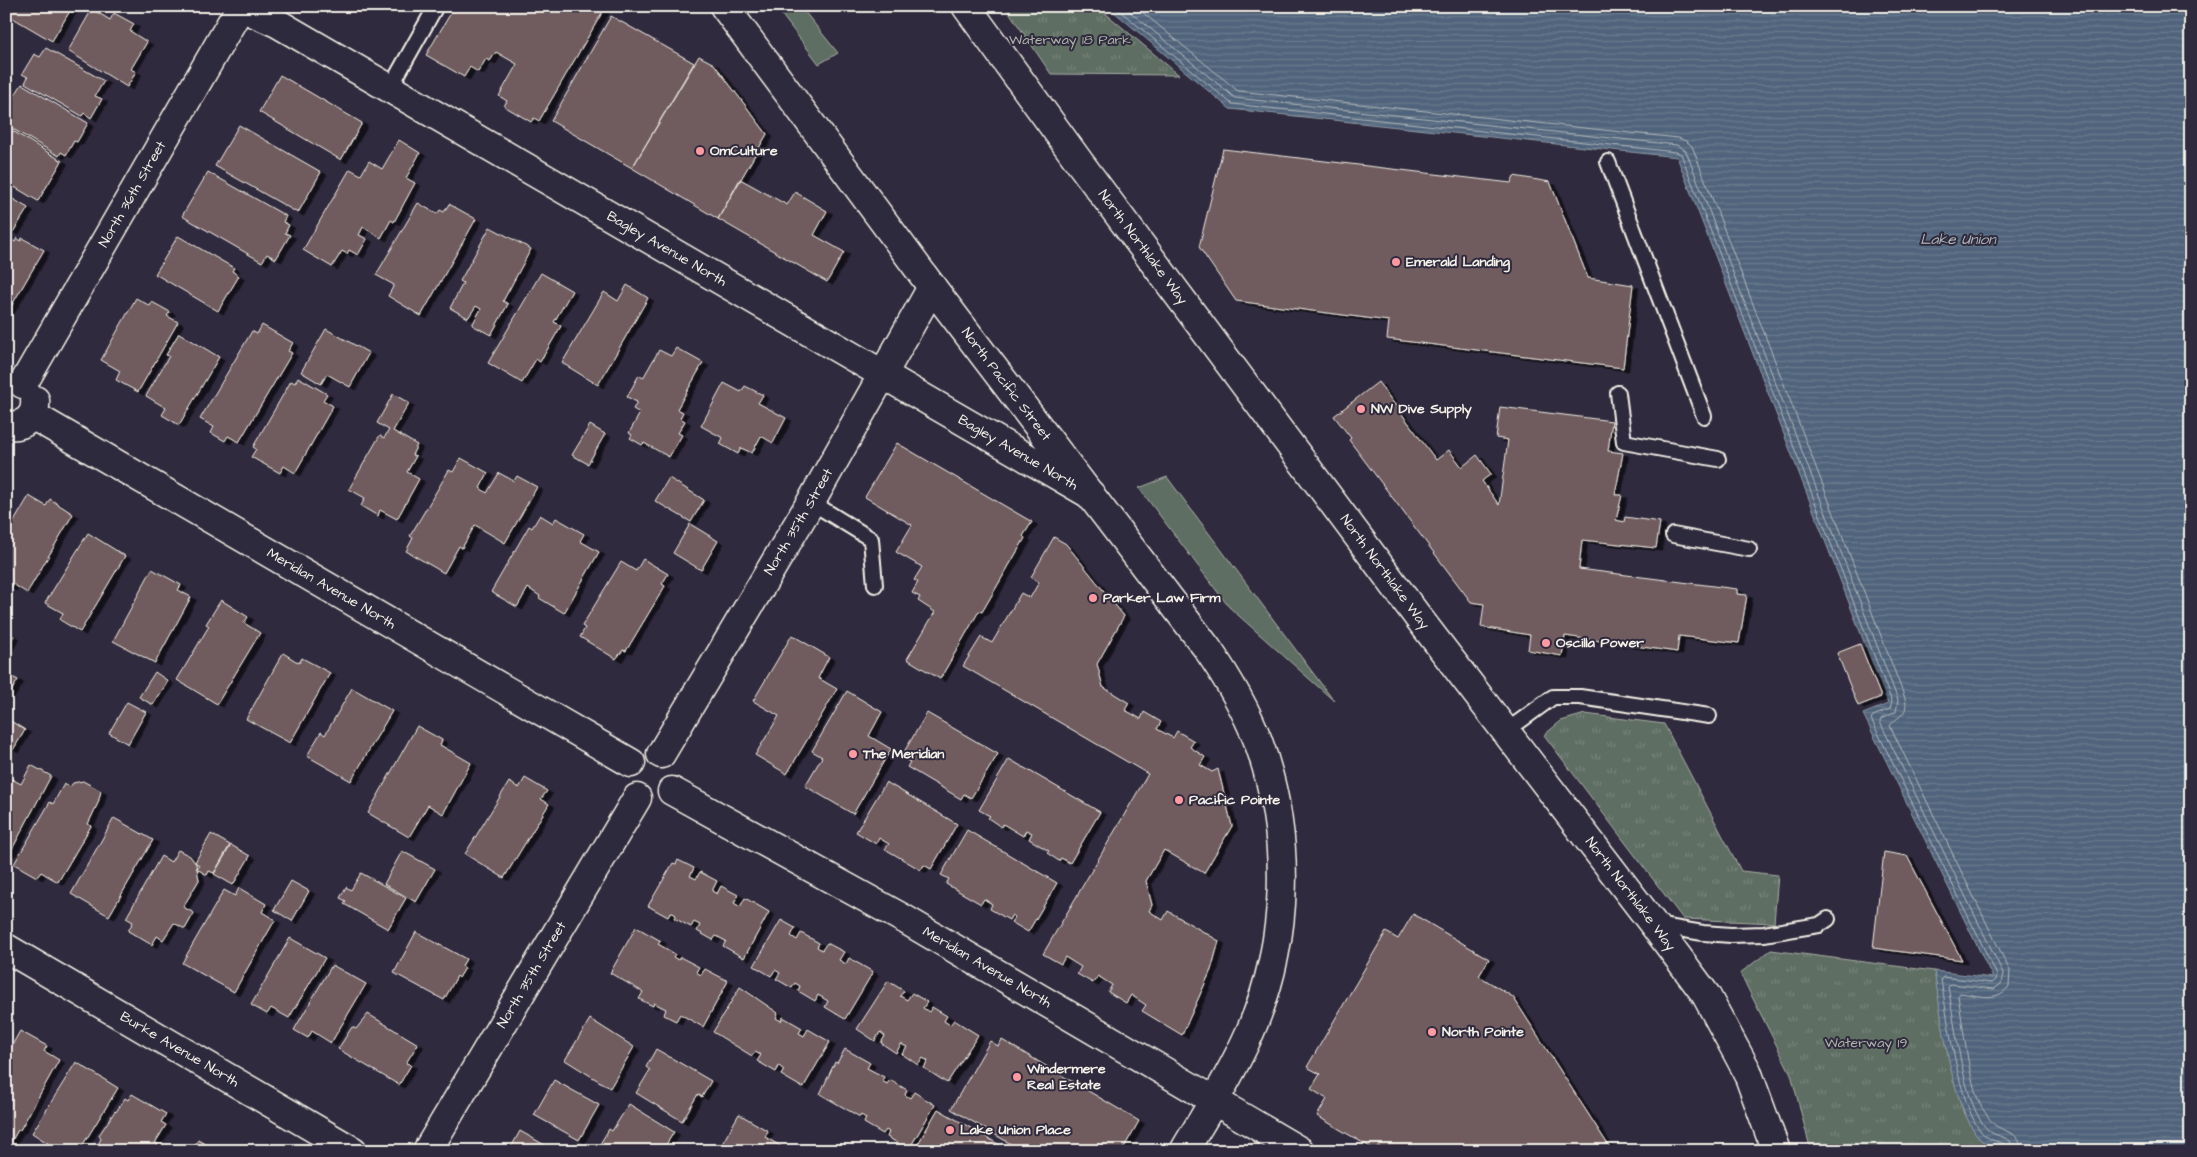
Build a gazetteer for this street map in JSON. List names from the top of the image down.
{
  "streets": {
    "street": [
      "North 36th Street",
      "North Northlake Way",
      "Bagley Avenue North",
      "North Pacific Street",
      "North 35th Street",
      "Meridian Avenue North",
      "Burke Avenue North"
    ]
  },
  "crossings": [
    ["North 36th Street", "Bagley Avenue North"],
    ["Bagley Avenue North", "North Pacific Street"],
    ["Bagley Avenue North", "North 35th Street"],
    ["North Pacific Street", "North 35th Street"],
    ["North Pacific Street", "Meridian Avenue North"],
    ["North 35th Street", "Meridian Avenue North"]
  ],
  "water": ["Lake Union"],
  "parks": ["Waterway 18 Park", "Waterway 19"],
  "places": [
    "OmCulture",
    "Emerald Landing",
    "NW Dive Supply",
    "Parker Law Firm",
    "Oscilla Power",
    "The Meridian",
    "Pacific Pointe",
    "North Pointe",
    "Windermere Real Estate",
    "Lake Union Place"
  ]
}
